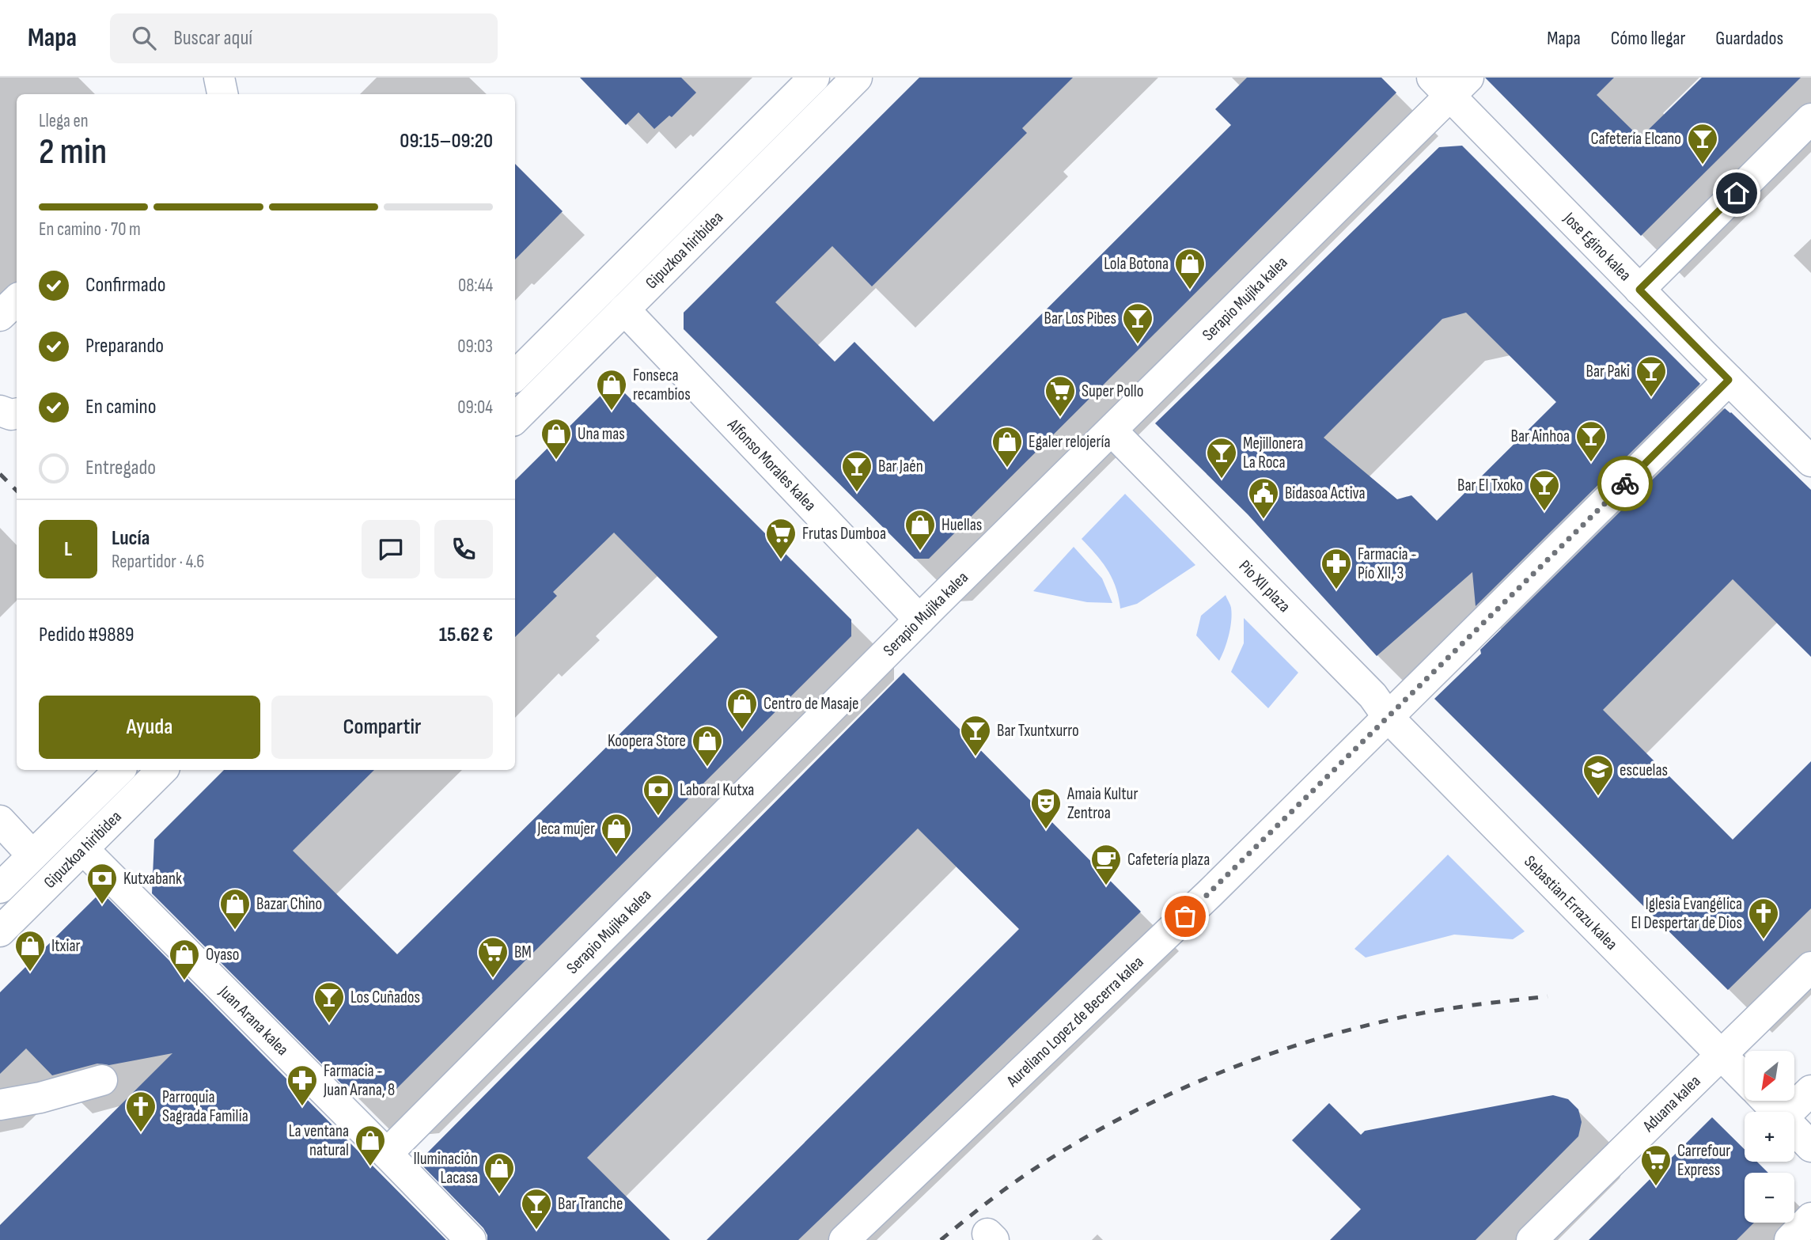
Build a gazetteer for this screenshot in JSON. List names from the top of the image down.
{
  "streets": {
    "street": [
      "Jose Egino kalea",
      "Gipuzkoa hiribidea",
      "Serapio Mujika kalea",
      "Alfonso Morales kalea",
      "Pio XII plaza",
      "Sebastian Errazu kalea",
      "Juan Arana kalea",
      "Aureliano Lopez de Becerra kalea",
      "Aduana kalea"
    ]
  },
  "crossings": [
    ["Jose Egino kalea", "Serapio Mujika kalea"],
    ["Jose Egino kalea", "Aureliano Lopez de Becerra kalea"],
    ["Gipuzkoa hiribidea", "Alfonso Morales kalea"],
    ["Gipuzkoa hiribidea", "Juan Arana kalea"],
    ["Serapio Mujika kalea", "Alfonso Morales kalea"],
    ["Serapio Mujika kalea", "Pio XII plaza"],
    ["Serapio Mujika kalea", "Juan Arana kalea"],
    ["Pio XII plaza", "Sebastian Errazu kalea"],
    ["Pio XII plaza", "Aureliano Lopez de Becerra kalea"],
    ["Sebastian Errazu kalea", "Aureliano Lopez de Becerra kalea"],
    ["Sebastian Errazu kalea", "Aduana kalea"]
  ],
  "places": {
    "bar": [
      "Cafetería Elcano",
      "Bar Los Pibes",
      "Bar Paki",
      "Bar Ainhoa",
      "Mejillonera La Roca",
      "Bar Jaén",
      "Bar El Txoko",
      "Bar Txuntxurro",
      "Los Cuñados",
      "Bar Tranche"
    ],
    "shop": [
      "Lola Botona",
      "Fonseca recambios",
      "Una mas",
      "Egaler relojería",
      "Huellas",
      "Centro de Masaje",
      "Koopera Store",
      "Jeca mujer",
      "Bazar Chino",
      "Itxiar",
      "Oyaso",
      "La ventana natural",
      "Iluminación Lacasa"
    ],
    "supermarket": [
      "Super Pollo",
      "Frutas Dumboa",
      "BM",
      "Carrefour Express"
    ],
    "public building": ["Bidasoa Activa"],
    "pharmacy": ["Farmacia - Pío XII, 3", "Farmacia - Juan Arana, 8"],
    "school or university": ["escuelas"],
    "bank": ["Laboral Kutxa", "Kutxabank"],
    "theatre": ["Amaia Kultur Zentroa"],
    "cafe": ["Cafetería plaza"],
    "church": ["Iglesia Evangélica El Despertar de Dios", "Parroquia Sagrada Familia"]
  },
  "north": "bottom left",
  "page": {
    "header": "Mapa",
    "search": "Buscar aquí",
    "nav": ["Mapa", "Cómo llegar", "Guardados"],
    "heading": ["2 min", "Llega en", "09:15–09:20"],
    "panel": [
      "Lucía",
      "Repartidor · 4.6",
      "Pedido #9889",
      "15.62 €"
    ],
    "bar": "En camino · 70 m",
    "list": [
      ["Confirmado", "08:44"],
      ["Preparando", "09:03"],
      ["En camino", "09:04"],
      "Entregado"
    ],
    "round": "L",
    "buttons": ["Ayuda", "Compartir"],
    "map_buttons": ["+", "−"]
  }
}
